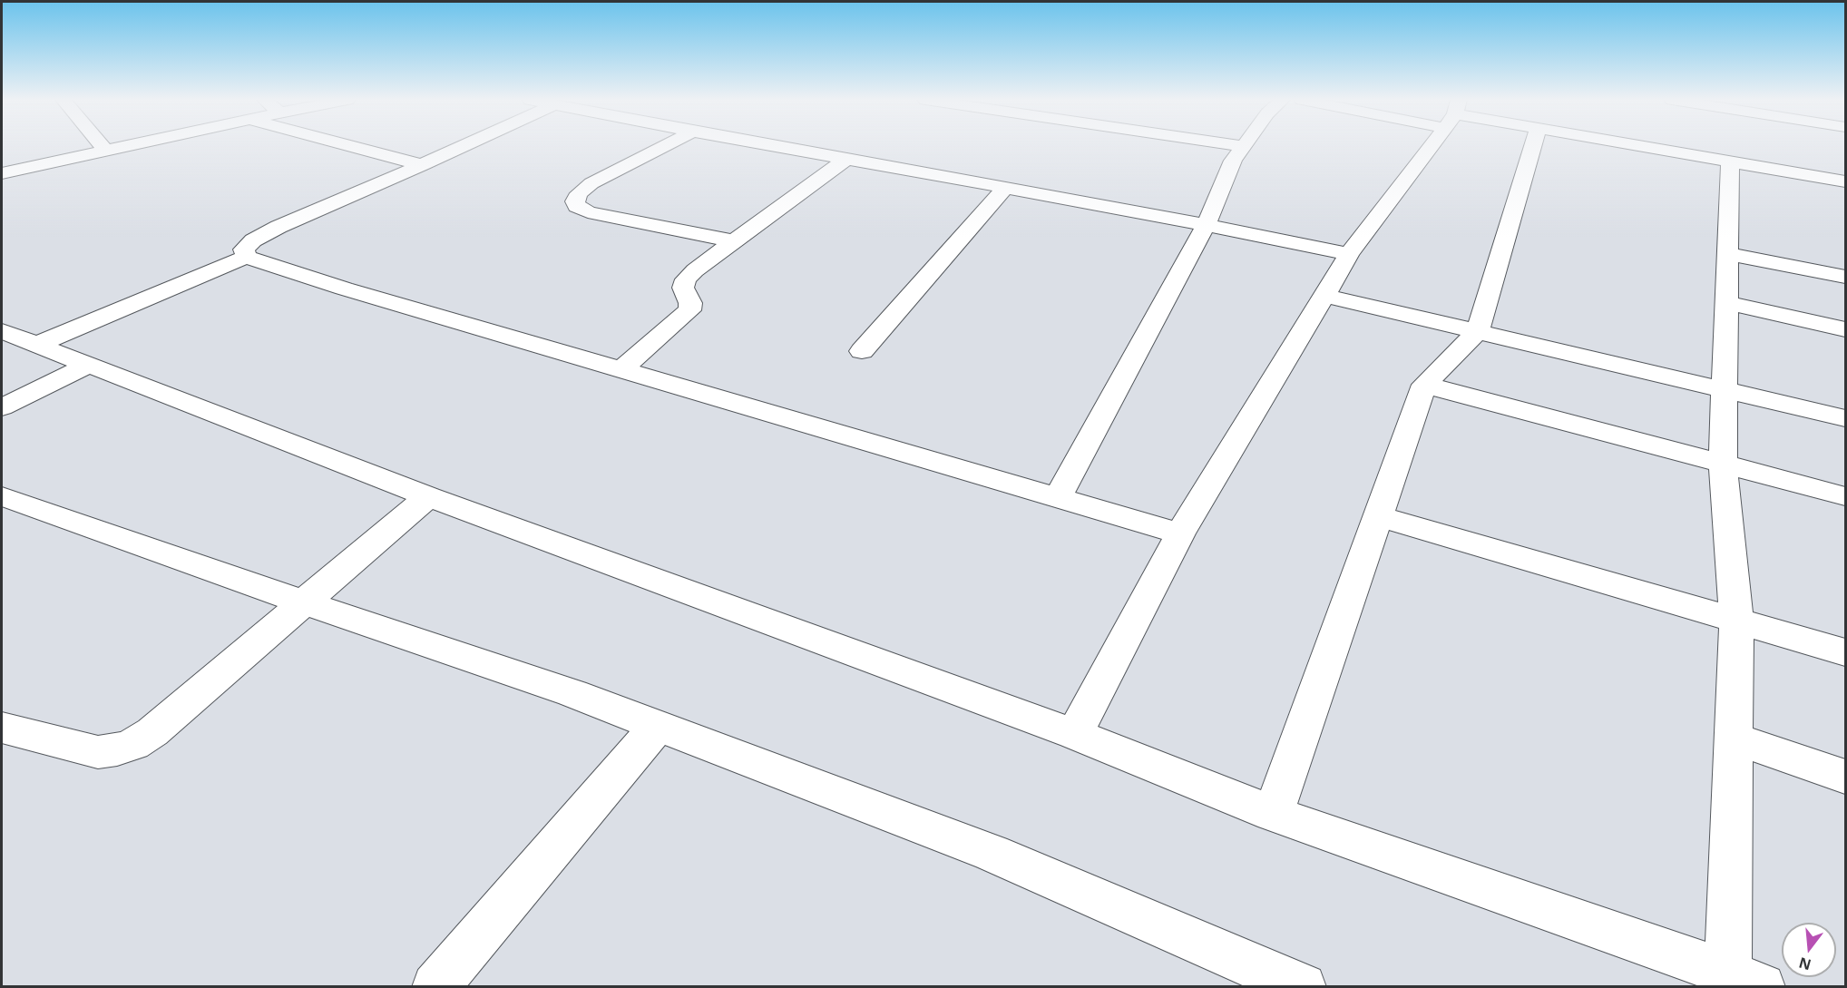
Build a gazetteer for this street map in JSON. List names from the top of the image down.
{
  "north": "bottom"
}
